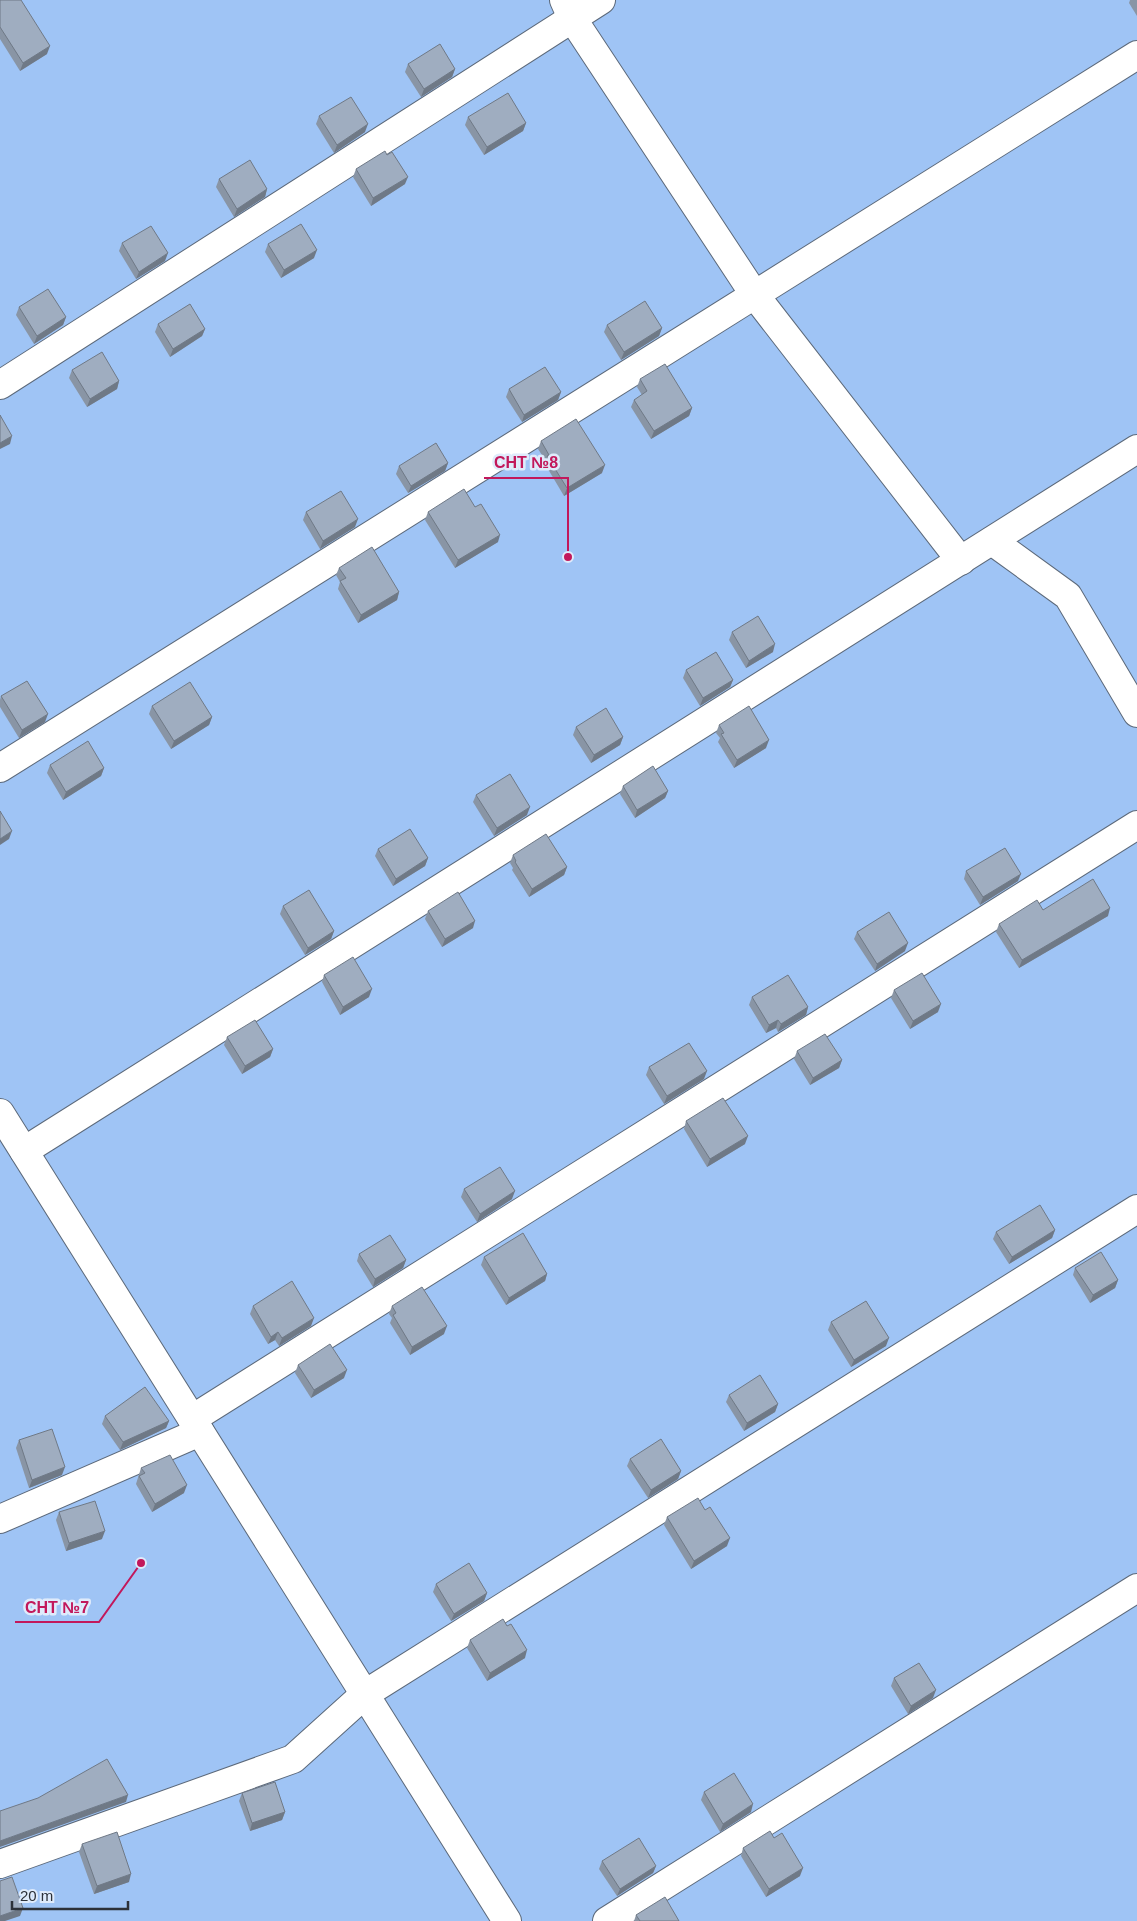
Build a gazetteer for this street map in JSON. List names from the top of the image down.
{
  "places": ["СНТ №8", "СНТ №7"],
  "scale_bar": "20 m"
}
